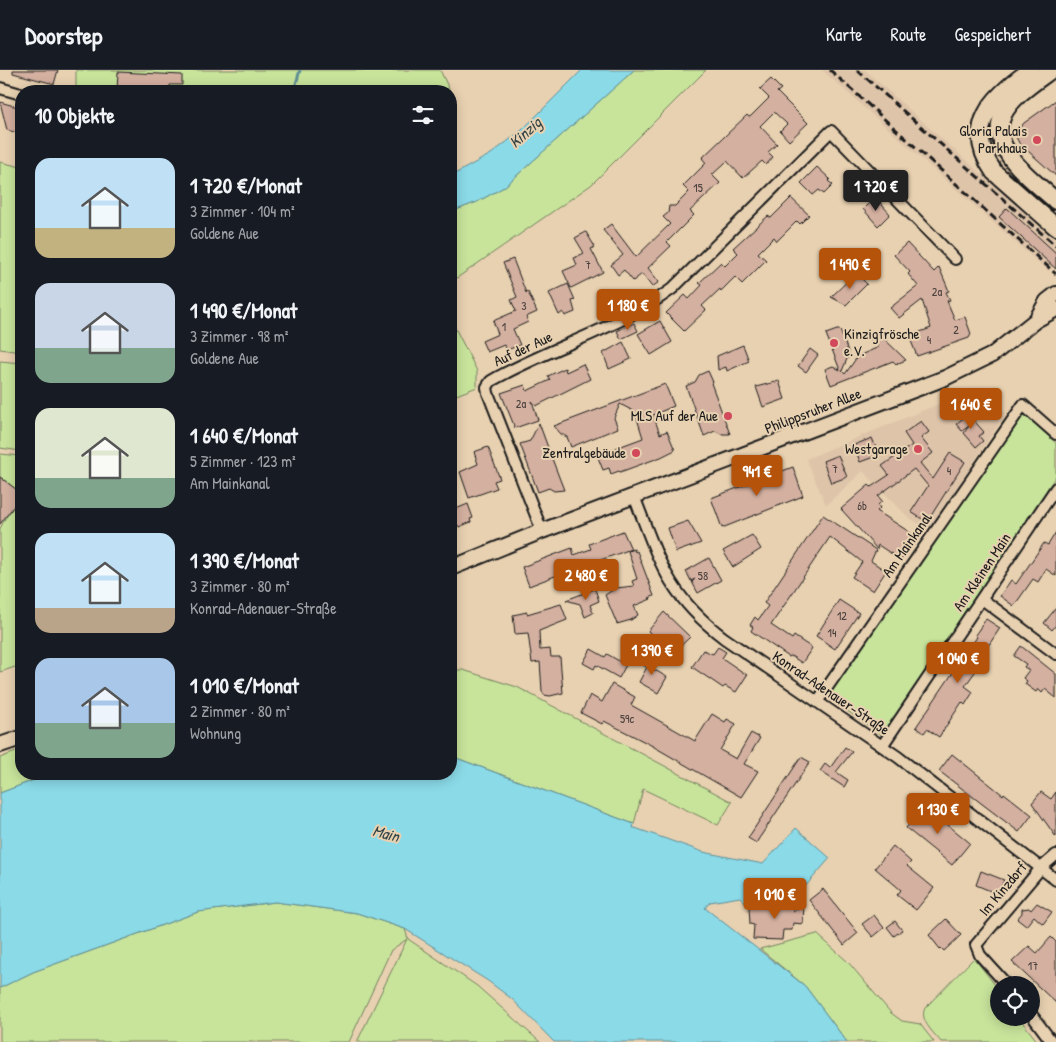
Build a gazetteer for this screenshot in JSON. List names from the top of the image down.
{
  "streets": {
    "main road": ["Philippsruher Allee"],
    "street": [
      "Auf der Aue",
      "Am Mainkanal",
      "Am Kleinen Main",
      "Konrad-Adenauer-Straße",
      "Im Kinzdorf"
    ]
  },
  "crossings": [
    ["Auf der Aue", "Philippsruher Allee"],
    ["Philippsruher Allee", "Konrad-Adenauer-Straße"],
    ["Am Mainkanal", "Konrad-Adenauer-Straße"],
    ["Am Kleinen Main", "Konrad-Adenauer-Straße"],
    ["Konrad-Adenauer-Straße", "Im Kinzdorf"]
  ],
  "water": ["Kinzig", "Main"],
  "places": [
    "Gloria Palais Parkhaus",
    "Kinzigfrösche e.V.",
    "MLS Auf der Aue",
    "Westgarage",
    "Zentralgebäude"
  ],
  "house_numbers": [
    "15",
    "7",
    "2a",
    "3",
    "1",
    "2",
    "4",
    "2a",
    "7",
    "4",
    "6b",
    "58",
    "12",
    "14",
    "59c",
    "17"
  ],
  "page": {
    "header": "Doorstep",
    "nav": ["Karte", "Route", "Gespeichert"],
    "heading": "10 Objekte",
    "list": [
      {
        "name": "1 720 €/Monat",
        "note": "3 Zimmer · 104 m² · Goldene Aue"
      },
      {
        "name": "1 490 €/Monat",
        "note": "3 Zimmer · 98 m² · Goldene Aue"
      },
      {
        "name": "1 640 €/Monat",
        "note": "5 Zimmer · 123 m² · Am Mainkanal"
      },
      {
        "name": "1 390 €/Monat",
        "note": "3 Zimmer · 80 m² · Konrad-Adenauer-Straße"
      },
      {
        "name": "1 010 €/Monat",
        "note": "2 Zimmer · 80 m² · Wohnung"
      }
    ],
    "price": [
      "1 720 €",
      "1 490 €",
      "1 180 €",
      "1 640 €",
      "941 €",
      "2 480 €",
      "1 390 €",
      "1 040 €",
      "1 130 €",
      "1 010 €"
    ]
  }
}
